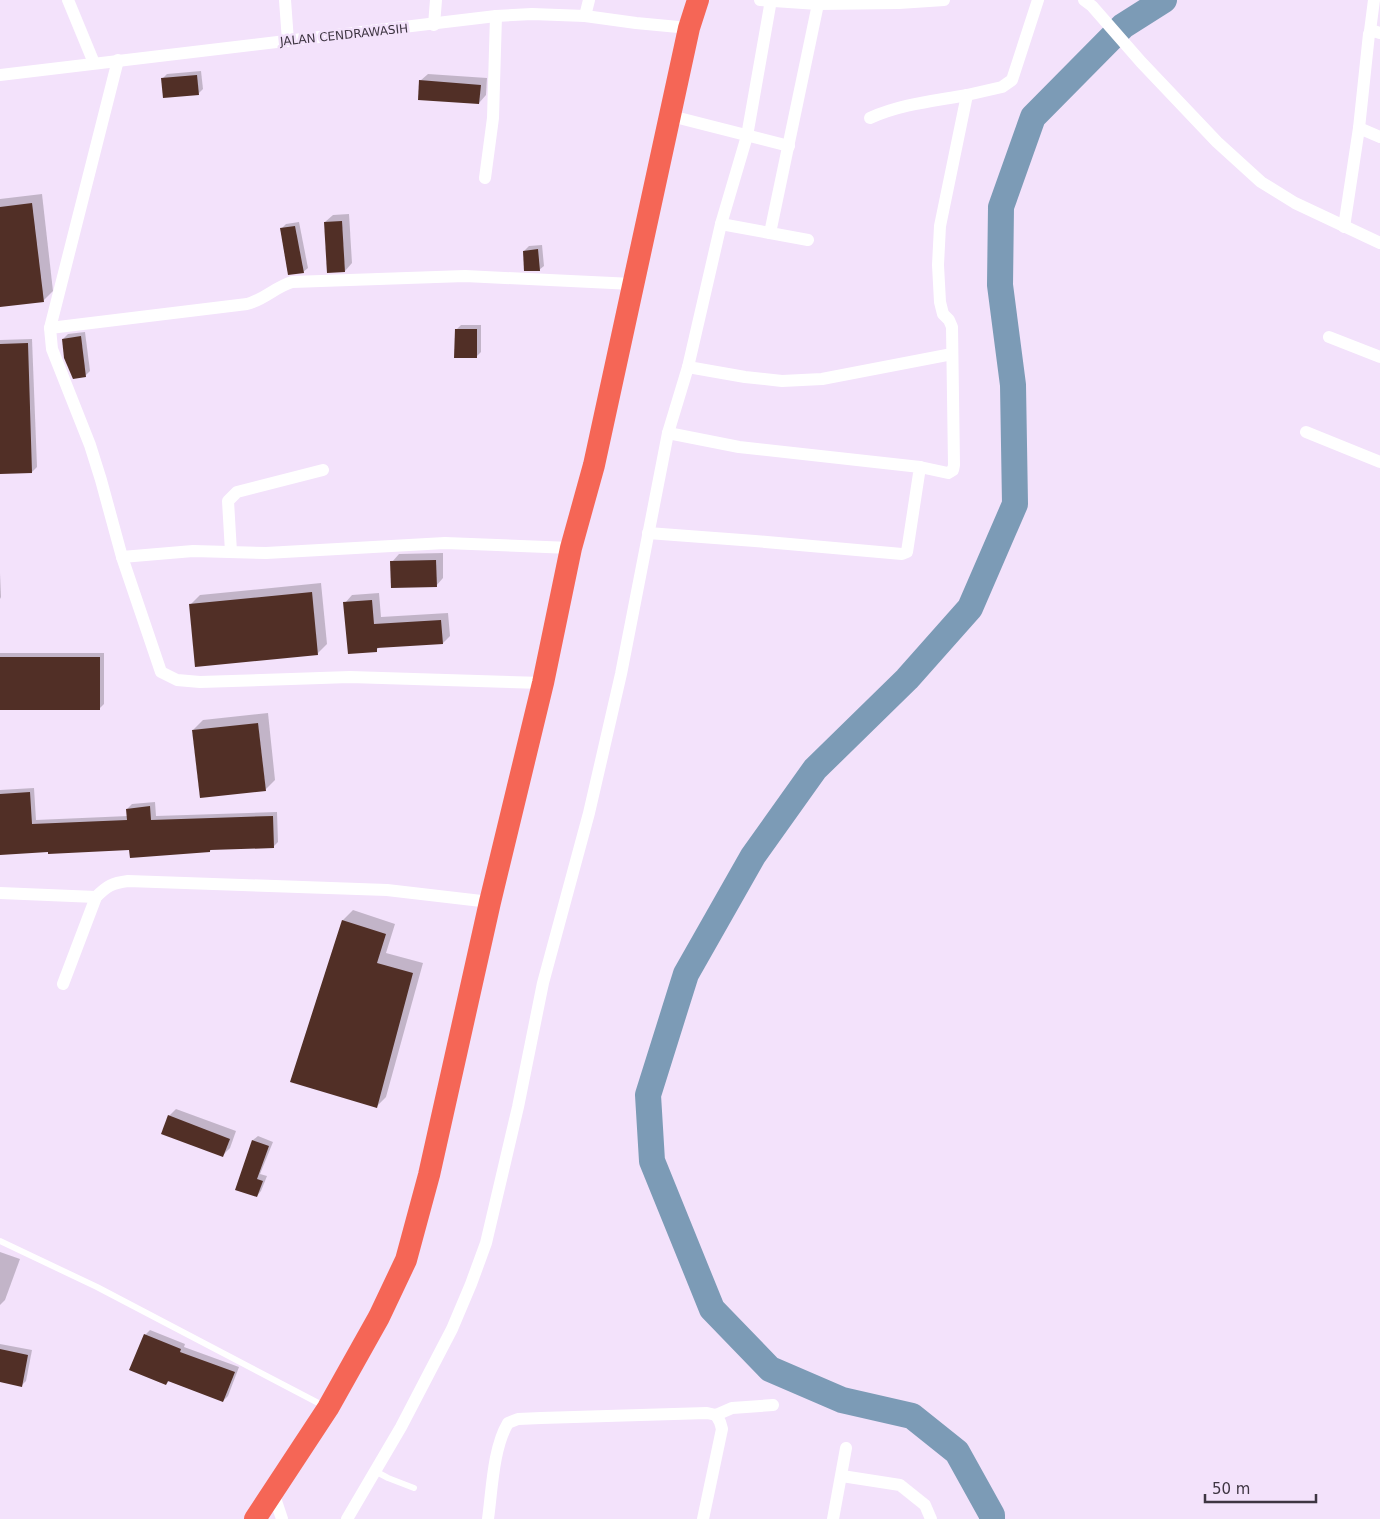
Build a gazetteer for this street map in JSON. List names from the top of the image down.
{
  "streets": {
    "street": ["JALAN CENDRAWASIH"]
  },
  "scale_bar": "50 m"
}
